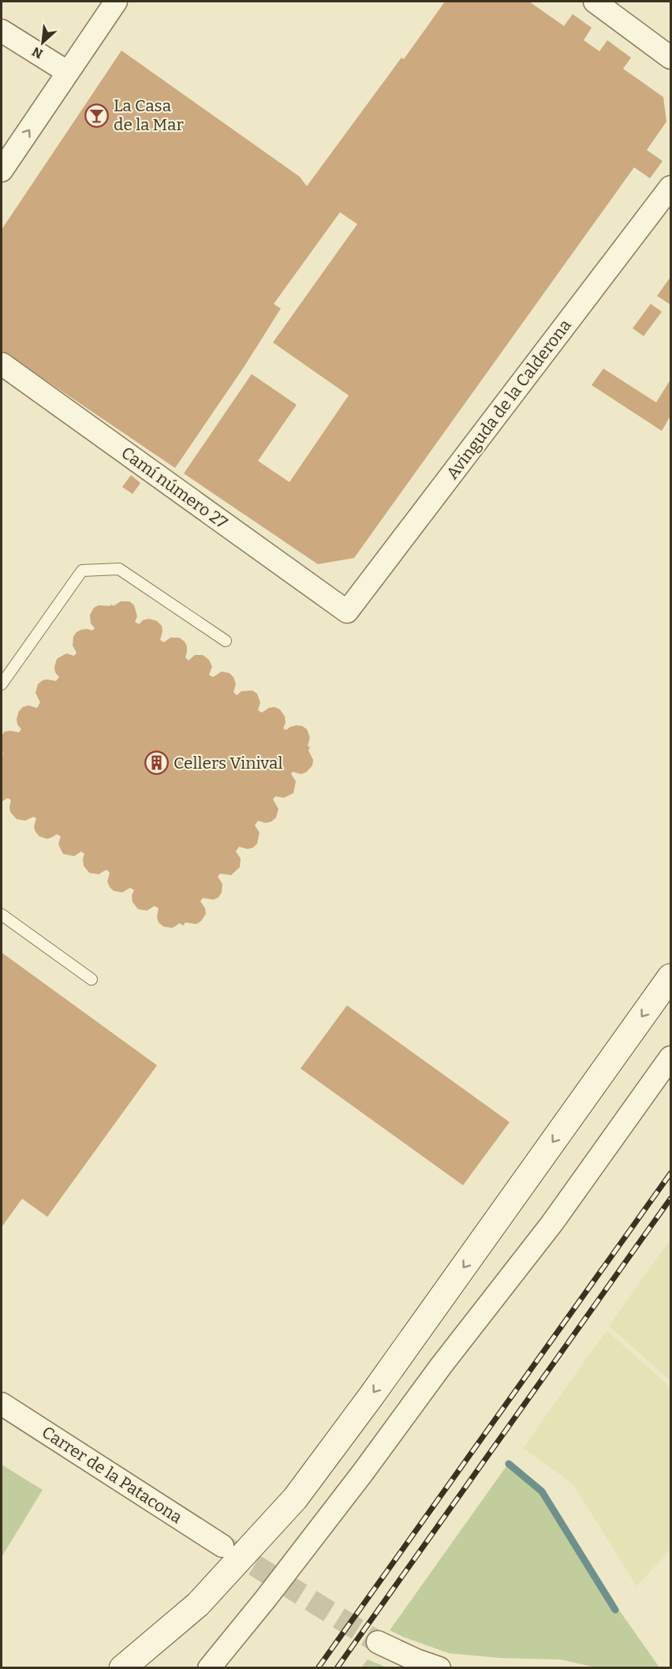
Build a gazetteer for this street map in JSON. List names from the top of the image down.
{
  "streets": {
    "street": ["Avinguda de la Calderona", "Camí número 27", "Carrer de la Patacona"]
  },
  "crossings": [
    ["Avinguda de la Calderona", "Camí número 27"]
  ],
  "places": {
    "bar": ["La Casa de la Mar"],
    "building": ["Cellers Vinival"]
  },
  "north": "bottom left"
}
